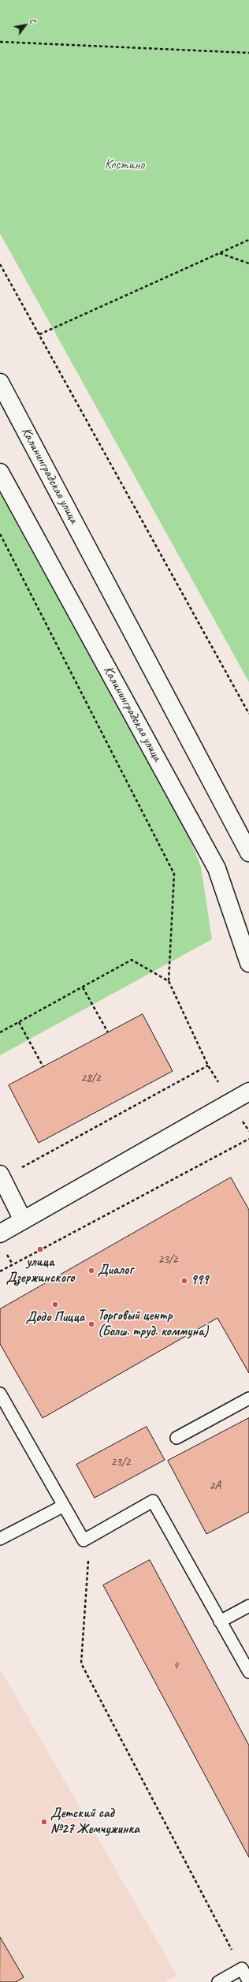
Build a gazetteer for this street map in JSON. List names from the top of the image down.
{
  "streets": {
    "main road": ["Калининградская улица"]
  },
  "parks": ["Костино"],
  "places": [
    "улица Дзержинского",
    "Диалог",
    "999",
    "Додо Пицца",
    "Торговый центр (Болш. труд. коммуна)",
    "Детский сад №27 Жемчужинка"
  ],
  "house_numbers": [
    "28/2",
    "23/2",
    "23/2",
    "2А",
    "4"
  ],
  "north": "top right"
}
